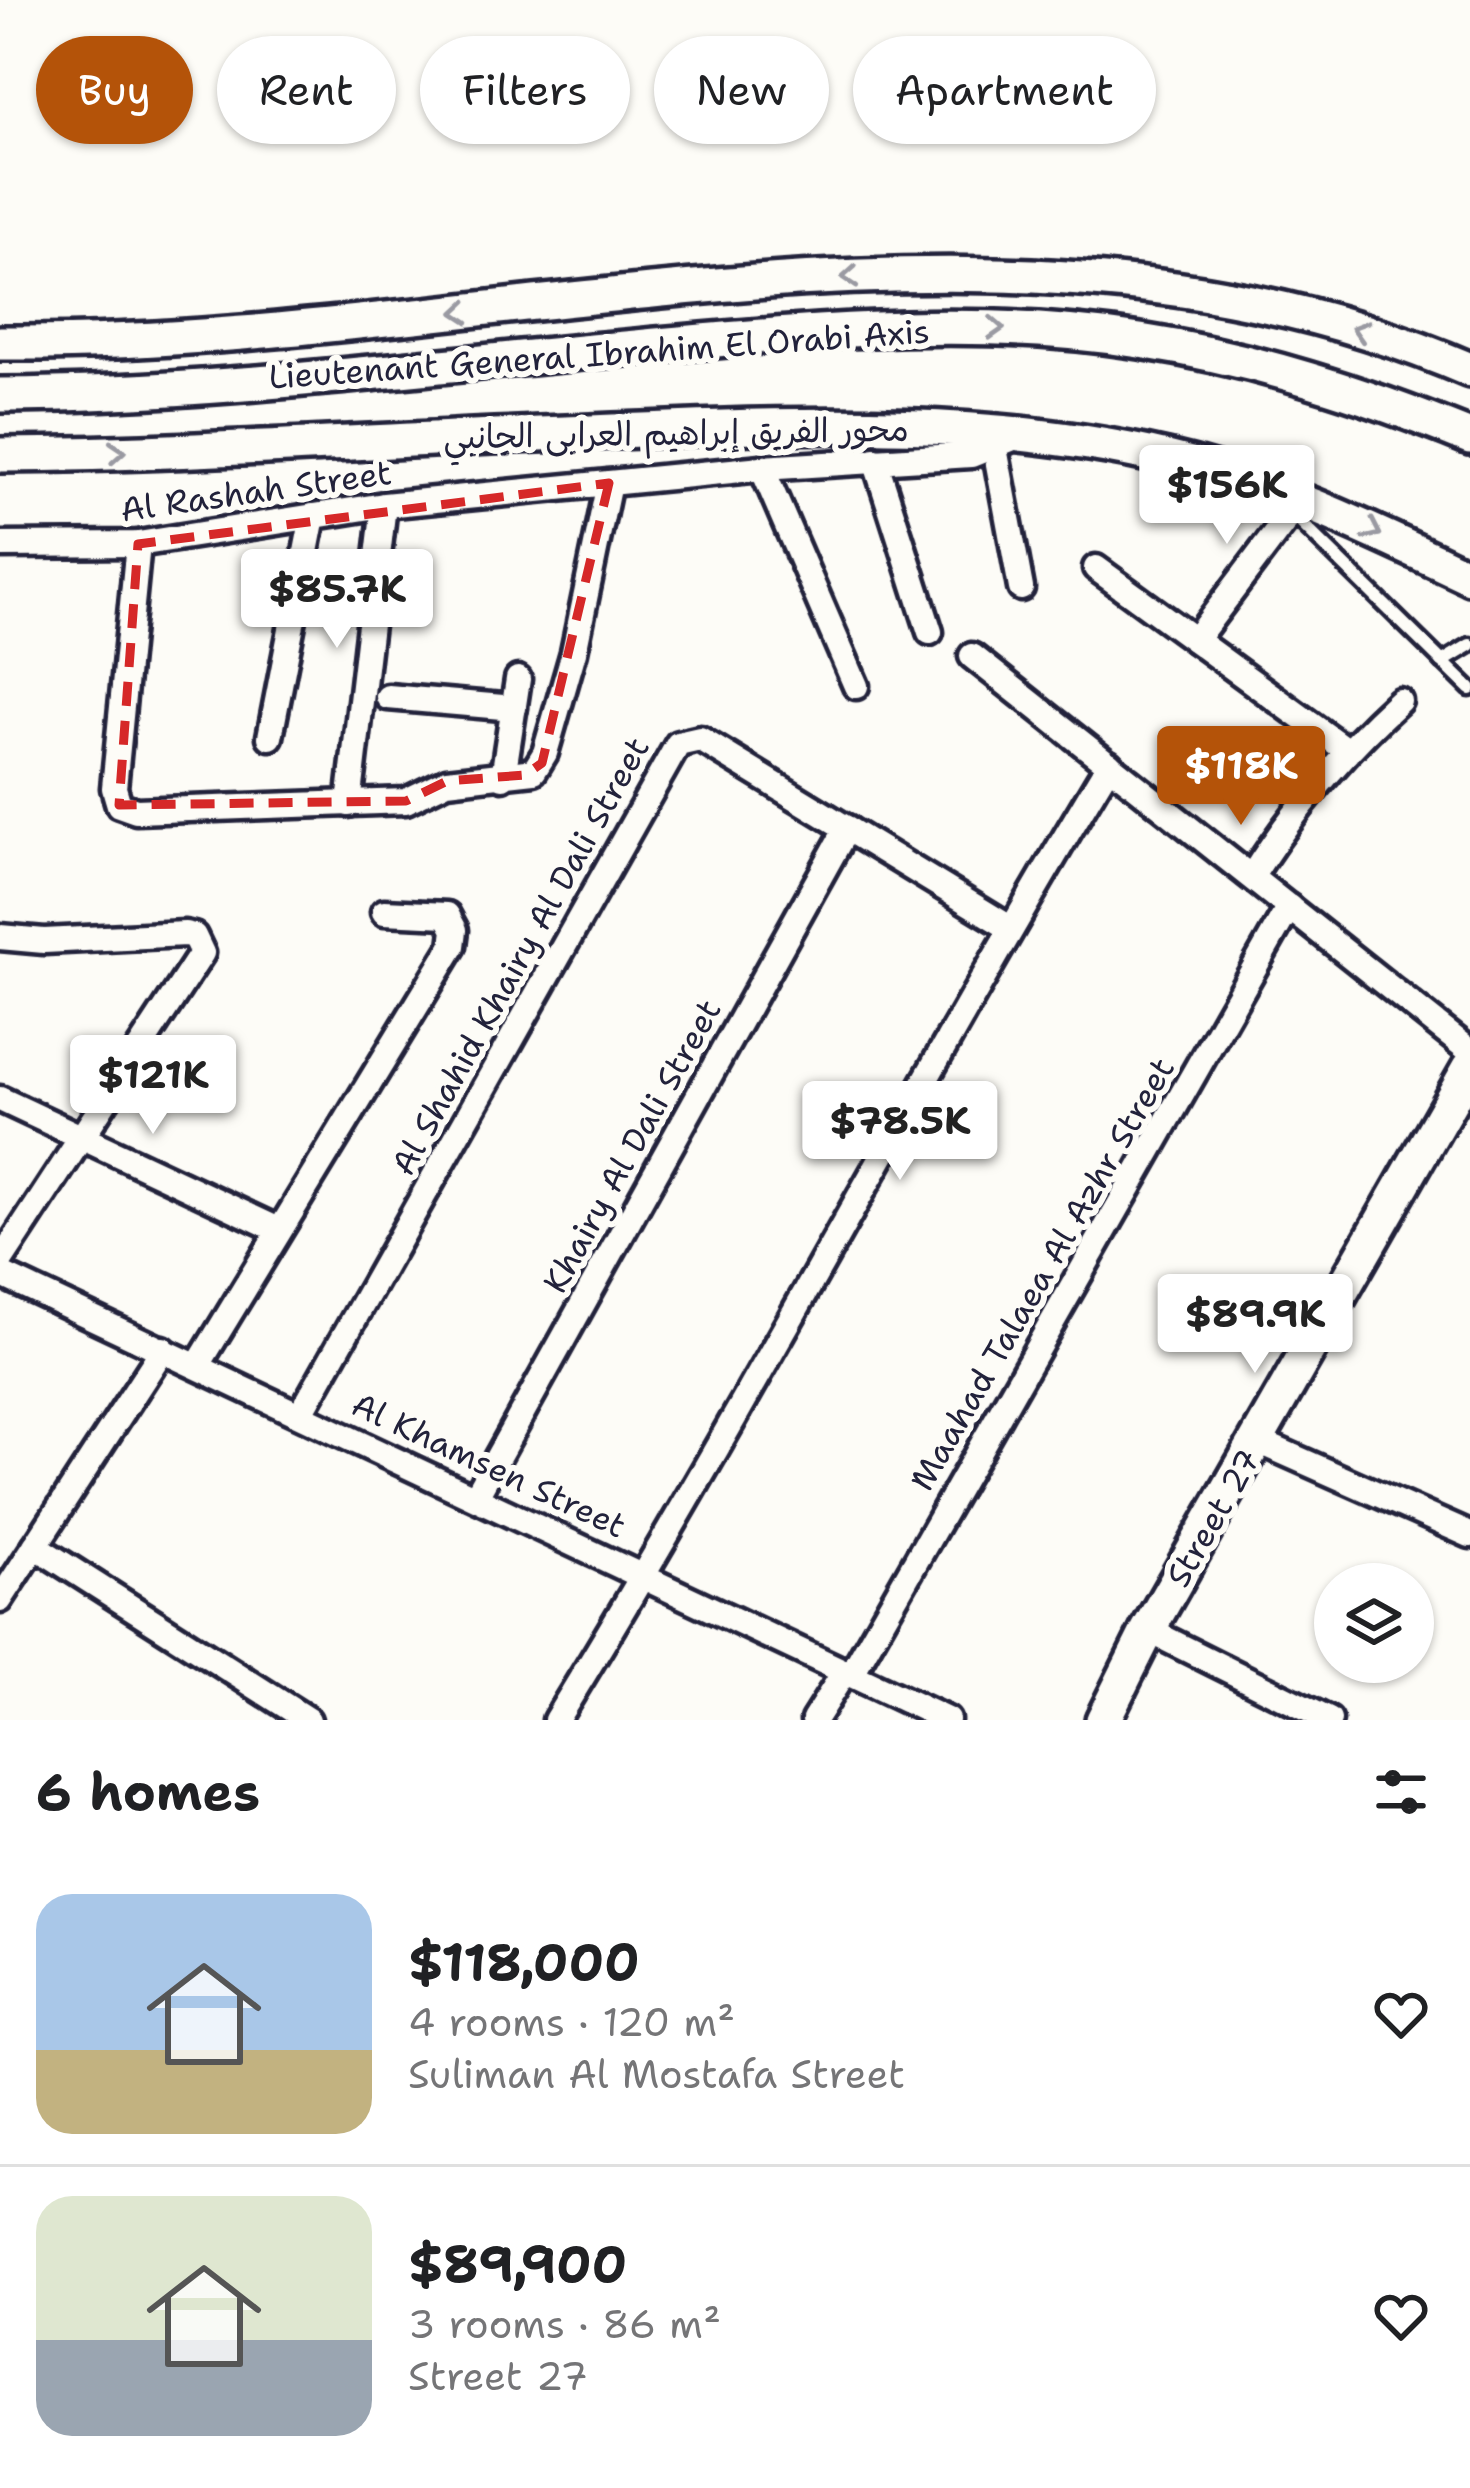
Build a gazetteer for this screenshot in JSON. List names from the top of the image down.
{
  "streets": {
    "main road": ["Lieutenant General Ibrahim El Orabi Axis", "محور الفريق إبراهيم العرابى الجانبي", "Street 27"],
    "street": [
      "Al Rashah Street",
      "Al Shahid Khairy Al Dali Street",
      "Khairy Al Dali Street",
      "Maahad Talaea Al Azhr Street",
      "Al Khamsen Street"
    ]
  },
  "crossings": [
    ["محور الفريق إبراهيم العرابى الجانبي", "Al Rashah Street"],
    ["Al Shahid Khairy Al Dali Street", "Khairy Al Dali Street"],
    ["Al Shahid Khairy Al Dali Street", "Al Khamsen Street"],
    ["Khairy Al Dali Street", "Al Khamsen Street"],
    ["Maahad Talaea Al Azhr Street", "Al Khamsen Street"]
  ],
  "one_way": ["محور الفريق إبراهيم العرابى الجانبي"],
  "page": {
    "chip": [
      "Buy",
      "Rent",
      "Filters",
      "New",
      "Apartment"
    ],
    "price": [
      "$156K",
      "$85.7K",
      "$118K",
      "$121K",
      "$78.5K",
      "$89.9K"
    ],
    "heading": "6 homes",
    "list": [
      {
        "name": "$118,000",
        "note": "4 rooms · 120 m² · Suliman Al Mostafa Street"
      },
      {
        "name": "$89,900",
        "note": "3 rooms · 86 m² · Street 27"
      }
    ]
  }
}
